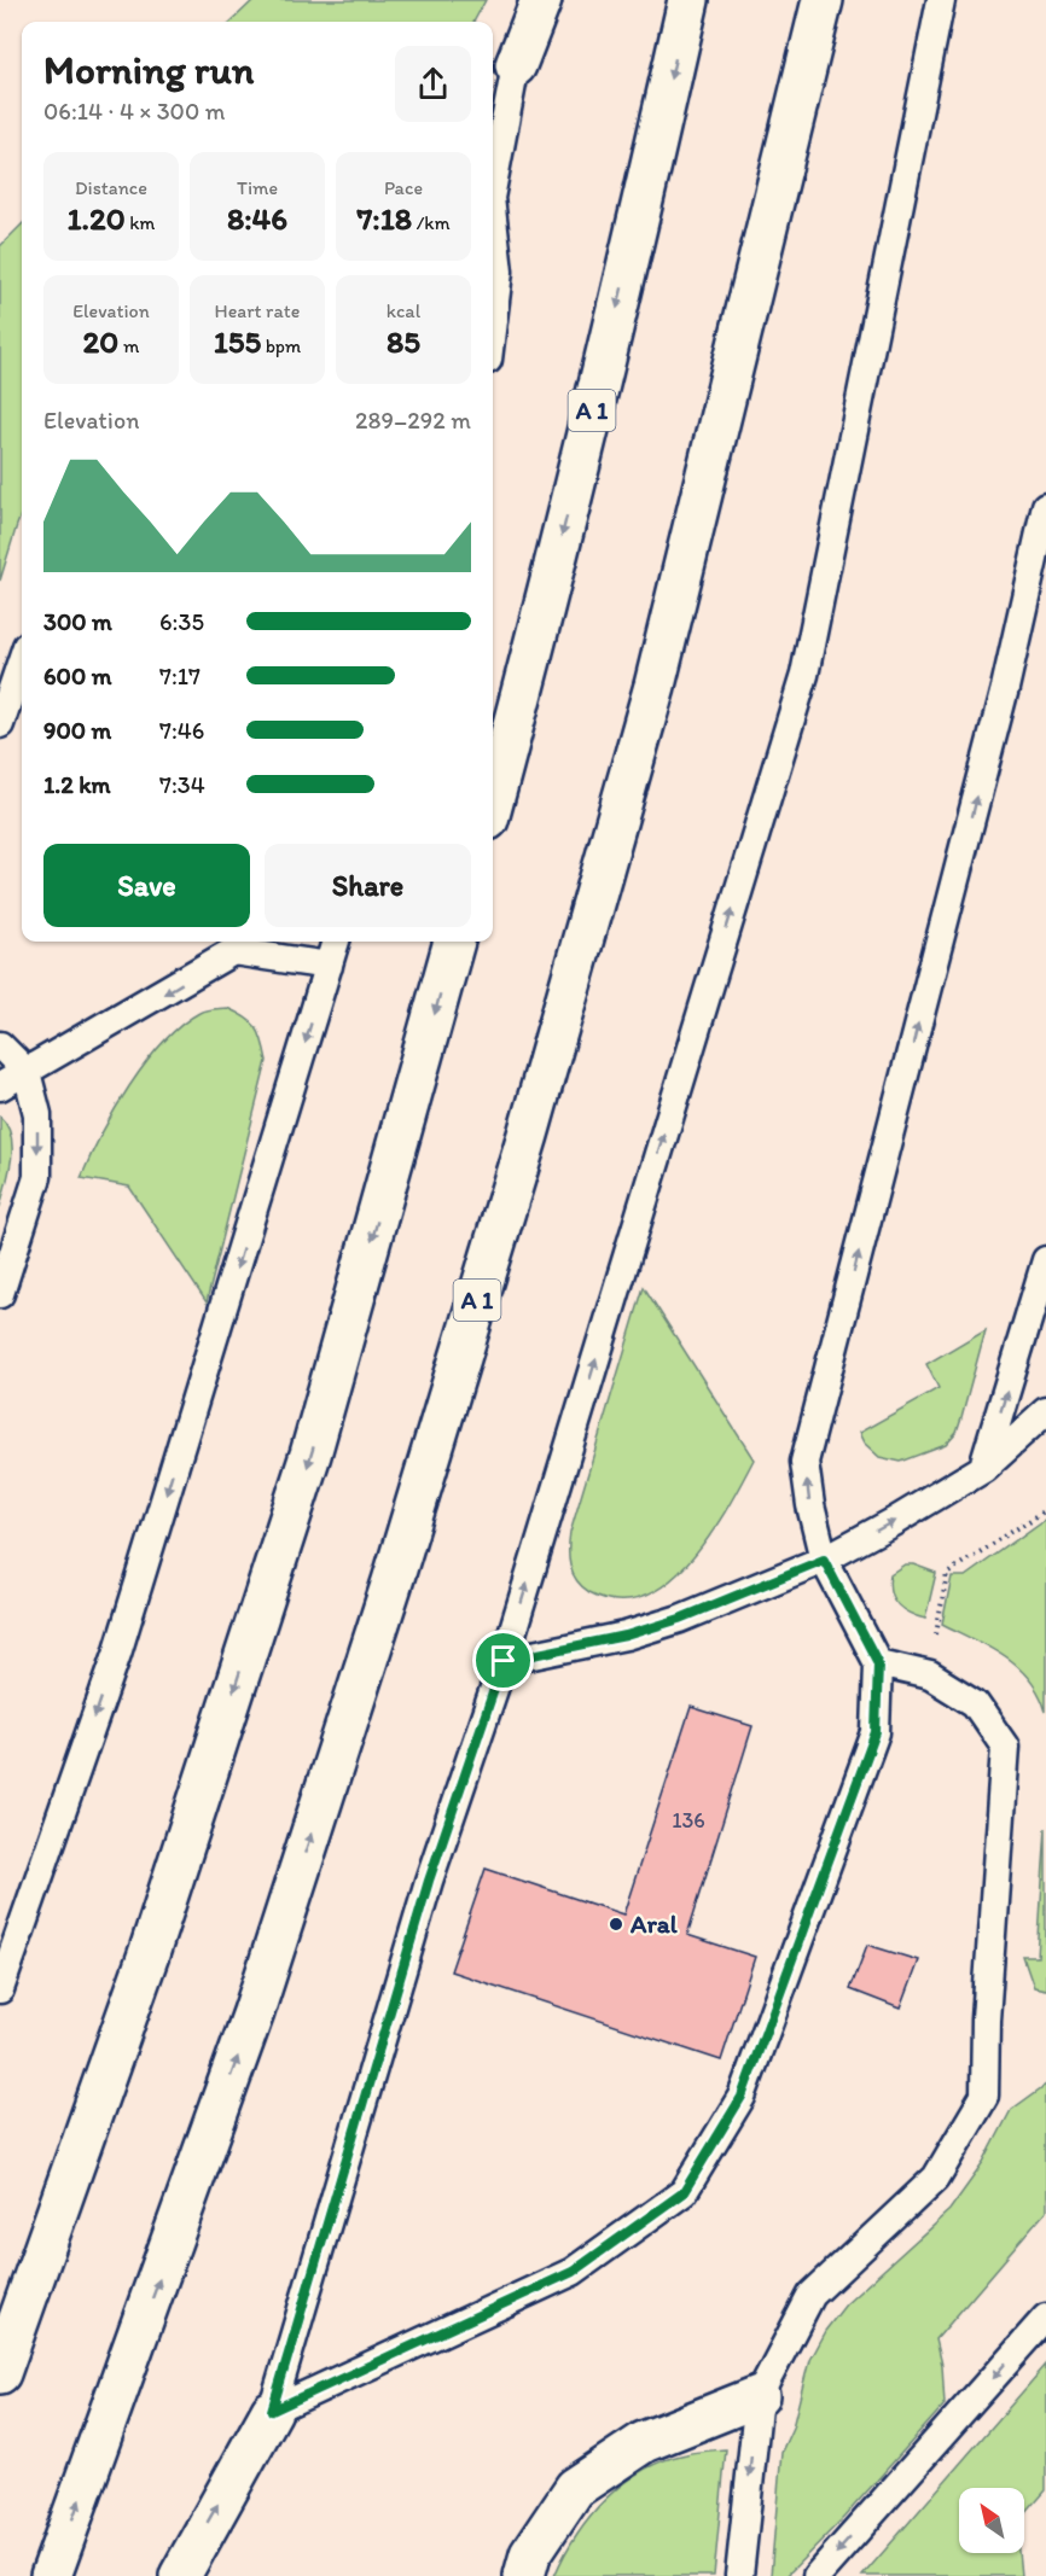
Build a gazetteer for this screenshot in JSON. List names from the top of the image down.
{
  "streets": {
    "main road": ["A 1"]
  },
  "places": ["Aral"],
  "house_numbers": ["136"],
  "north": "top left",
  "page": {
    "heading": ["Morning run", "06:14 · 4 × 300 m"],
    "stats": [
      ["Distance", "1.20 km"],
      ["Time", "8:46"],
      ["Pace", "7:18 /km"],
      ["Elevation", "20 m"],
      ["Heart rate", "155 bpm"],
      ["kcal", "85"]
    ],
    "chart": ["Elevation", "289–292 m"],
    "list": [
      {
        "name": "300 m",
        "note": "6:35"
      },
      {
        "name": "600 m",
        "note": "7:17"
      },
      {
        "name": "900 m",
        "note": "7:46"
      },
      {
        "name": "1.2 km",
        "note": "7:34"
      }
    ],
    "buttons": ["Save", "Share"]
  }
}
